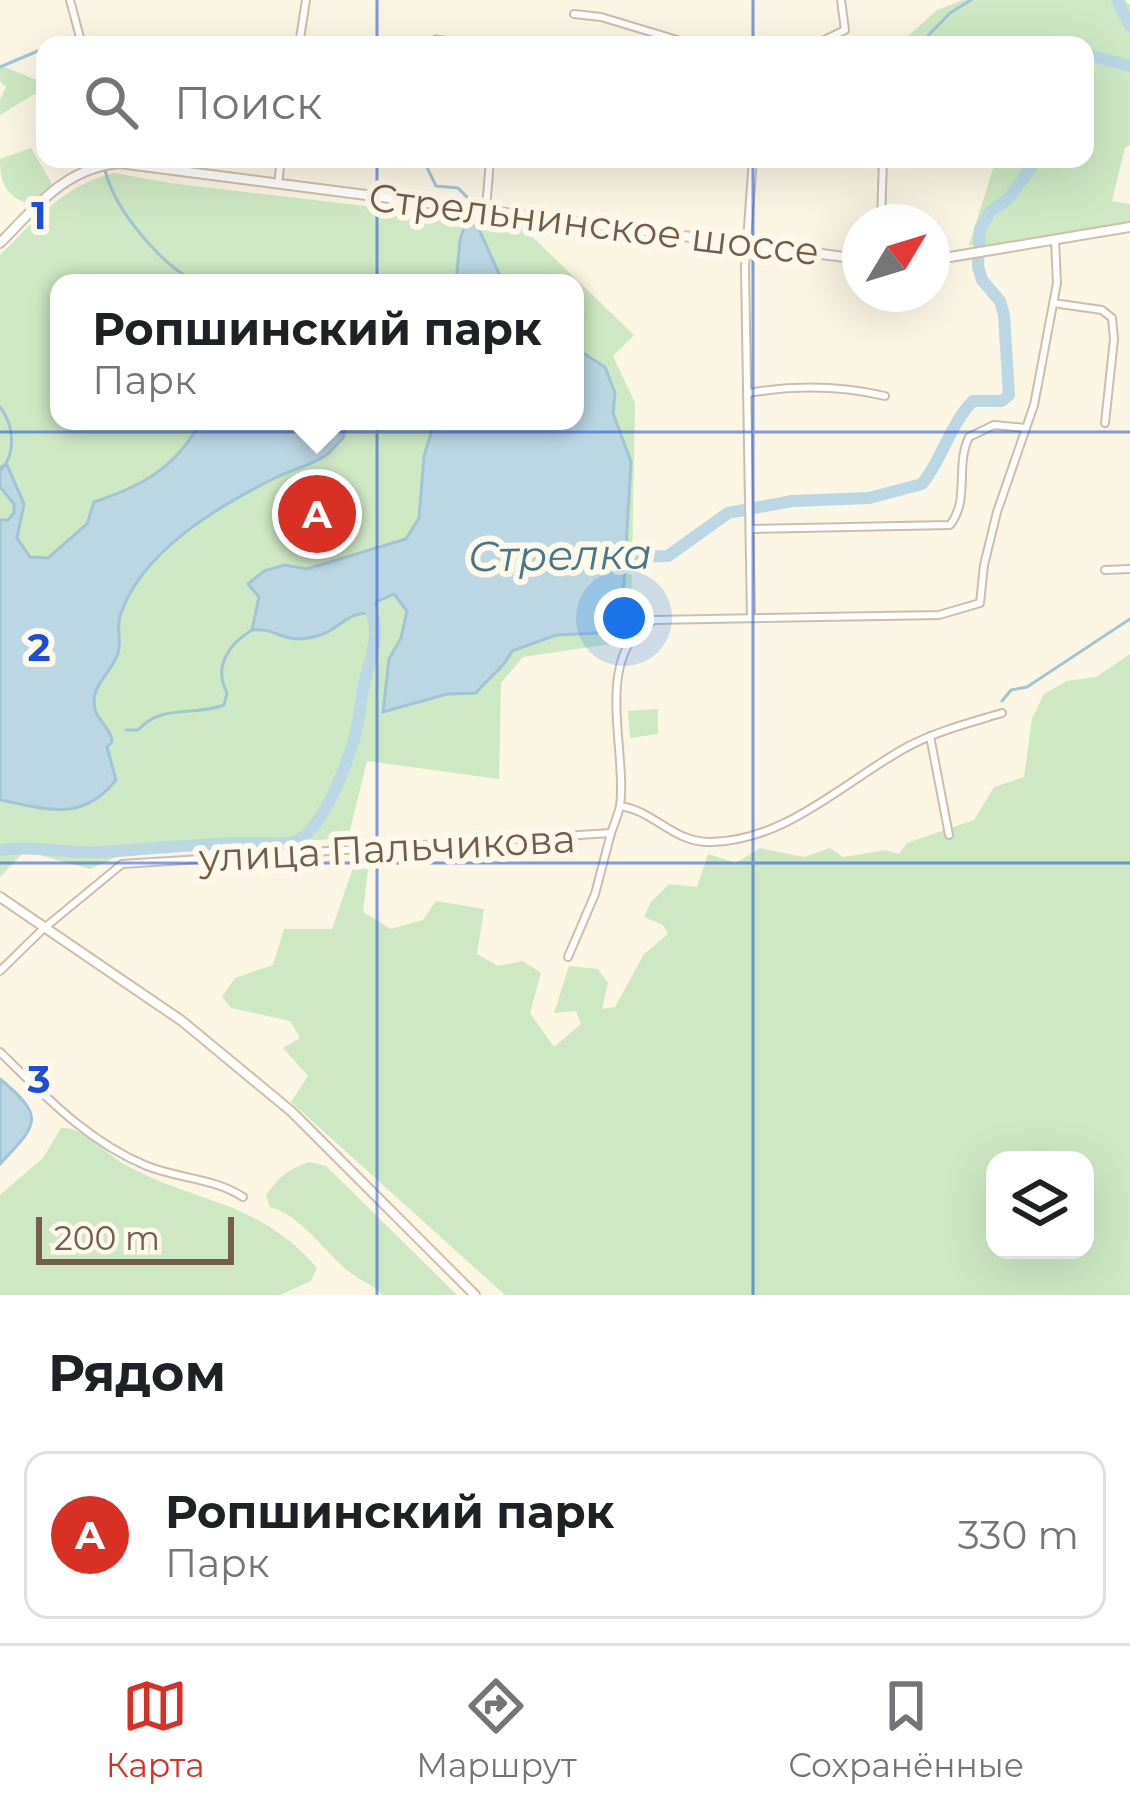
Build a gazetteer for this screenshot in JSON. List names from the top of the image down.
{
  "streets": {
    "main road": ["Стрельнинское шоссе"],
    "street": ["улица Пальчикова"]
  },
  "water": ["Стрелка"],
  "scale_bar": "200 m",
  "north": "top right",
  "page": {
    "search": "Поиск",
    "popup": ["Ропшинский парк", "Парк"],
    "pins": "A",
    "scale": "200 m",
    "heading": "Рядом",
    "list": [
      {
        "mark": "A",
        "name": "Ропшинский парк",
        "note": "Парк",
        "value": "330 m"
      }
    ],
    "nav": ["Карта", "Маршрут", "Сохранённые"]
  },
  "grid": {
    "rows": ["1", "2", "3"]
  }
}
